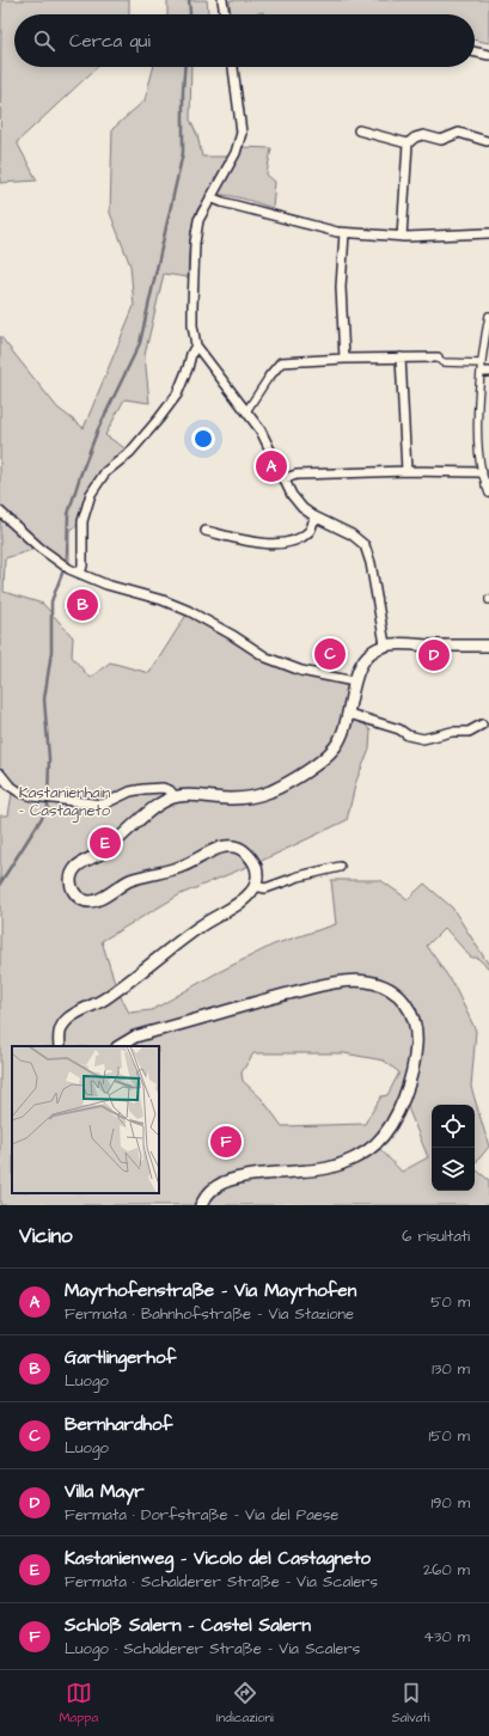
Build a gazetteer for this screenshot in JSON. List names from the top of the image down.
{
  "parks": ["Kastanienhain - Castagneto"],
  "page": {
    "search": "Cerca qui",
    "pins": [
      "A",
      "B",
      "C",
      "D",
      "E",
      "F"
    ],
    "heading": ["Vicino", "6 risultati"],
    "list": [
      {
        "mark": "A",
        "name": "Mayrhofenstraße - Via Mayrhofen",
        "note": "Fermata · Bahnhofstraße - Via Stazione",
        "value": "50 m"
      },
      {
        "mark": "B",
        "name": "Gartlingerhof",
        "note": "Luogo",
        "value": "130 m"
      },
      {
        "mark": "C",
        "name": "Bernhardhof",
        "note": "Luogo",
        "value": "150 m"
      },
      {
        "mark": "D",
        "name": "Villa Mayr",
        "note": "Fermata · Dorfstraße - Via del Paese",
        "value": "190 m"
      },
      {
        "mark": "E",
        "name": "Kastanienweg - Vicolo del Castagneto",
        "note": "Fermata · Schalderer Straße - Via Scalers",
        "value": "260 m"
      },
      {
        "mark": "F",
        "name": "Schloß Salern - Castel Salern",
        "note": "Luogo · Schalderer Straße - Via Scalers",
        "value": "430 m"
      }
    ],
    "nav": ["Mappa", "Indicazioni", "Salvati"]
  }
}
